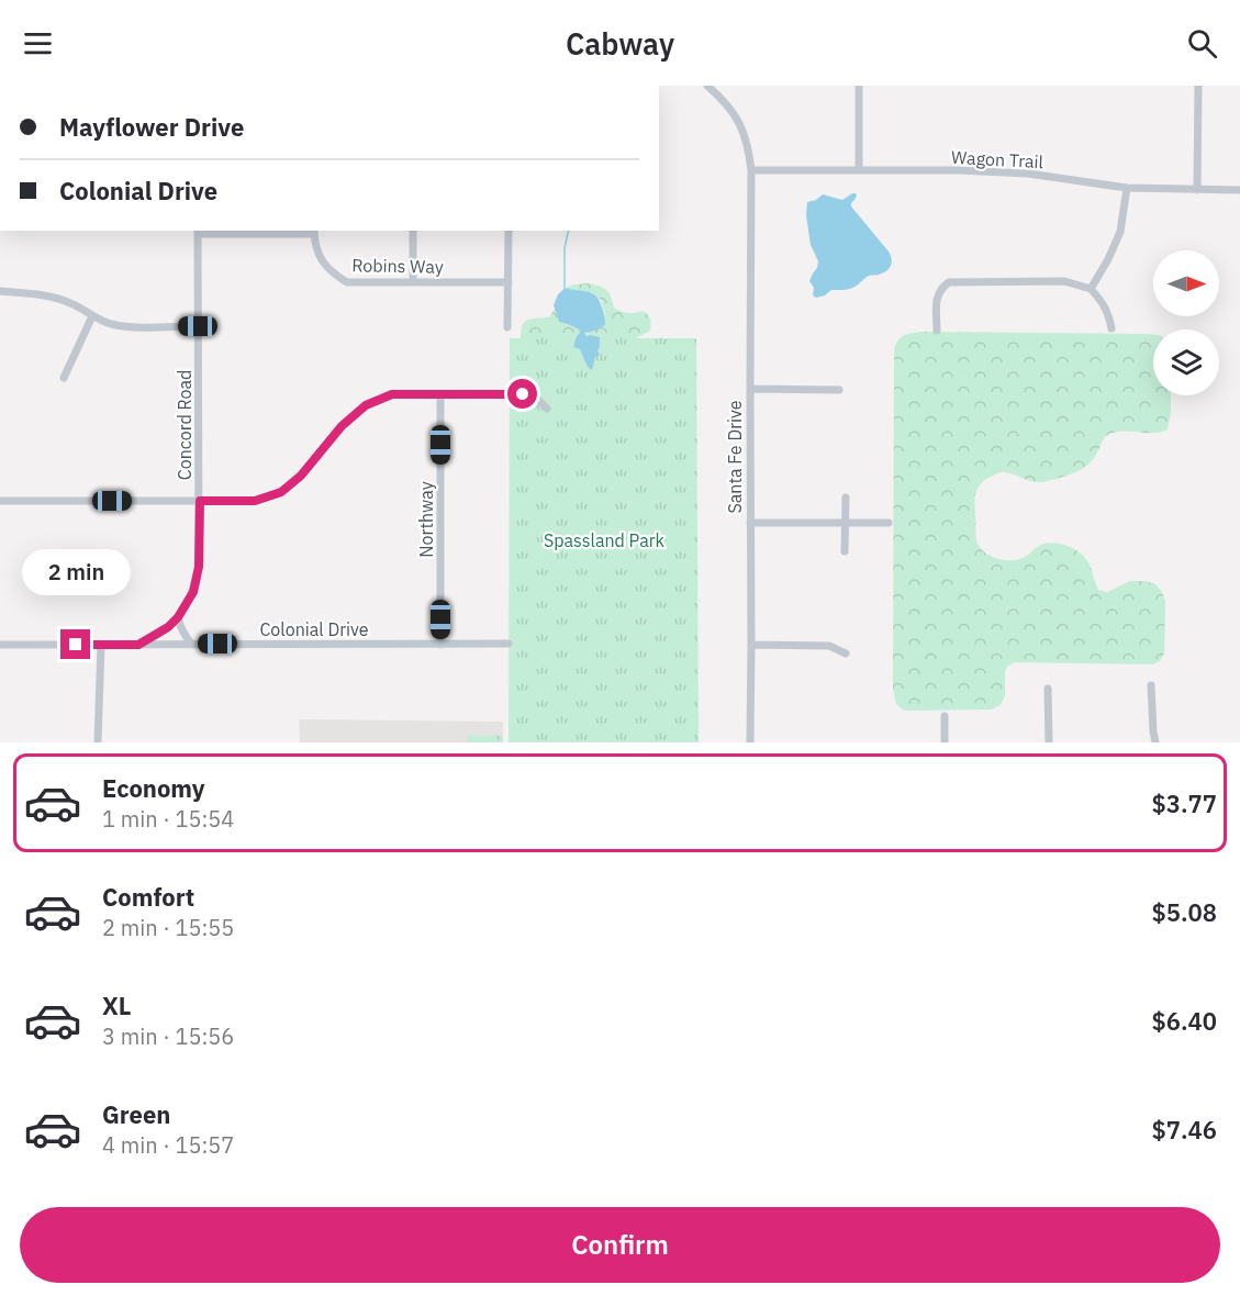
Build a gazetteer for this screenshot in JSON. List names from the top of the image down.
{
  "streets": {
    "street": [
      "Wagon Trail",
      "Robins Way",
      "Concord Road",
      "Santa Fe Drive",
      "Northway",
      "Colonial Drive"
    ]
  },
  "crossings": [
    ["Wagon Trail", "Santa Fe Drive"],
    ["Concord Road", "Colonial Drive"],
    ["Northway", "Colonial Drive"]
  ],
  "parks": ["Spassland Park"],
  "north": "right",
  "page": {
    "header": "Cabway",
    "banner": ["Mayflower Drive", "Colonial Drive"],
    "bubble": "2 min",
    "list": [
      {
        "name": "Economy",
        "note": "1 min · 15:54",
        "value": "$3.77"
      },
      {
        "name": "Comfort",
        "note": "2 min · 15:55",
        "value": "$5.08"
      },
      {
        "name": "XL",
        "note": "3 min · 15:56",
        "value": "$6.40"
      },
      {
        "name": "Green",
        "note": "4 min · 15:57",
        "value": "$7.46"
      }
    ],
    "buttons": "Confirm"
  }
}
